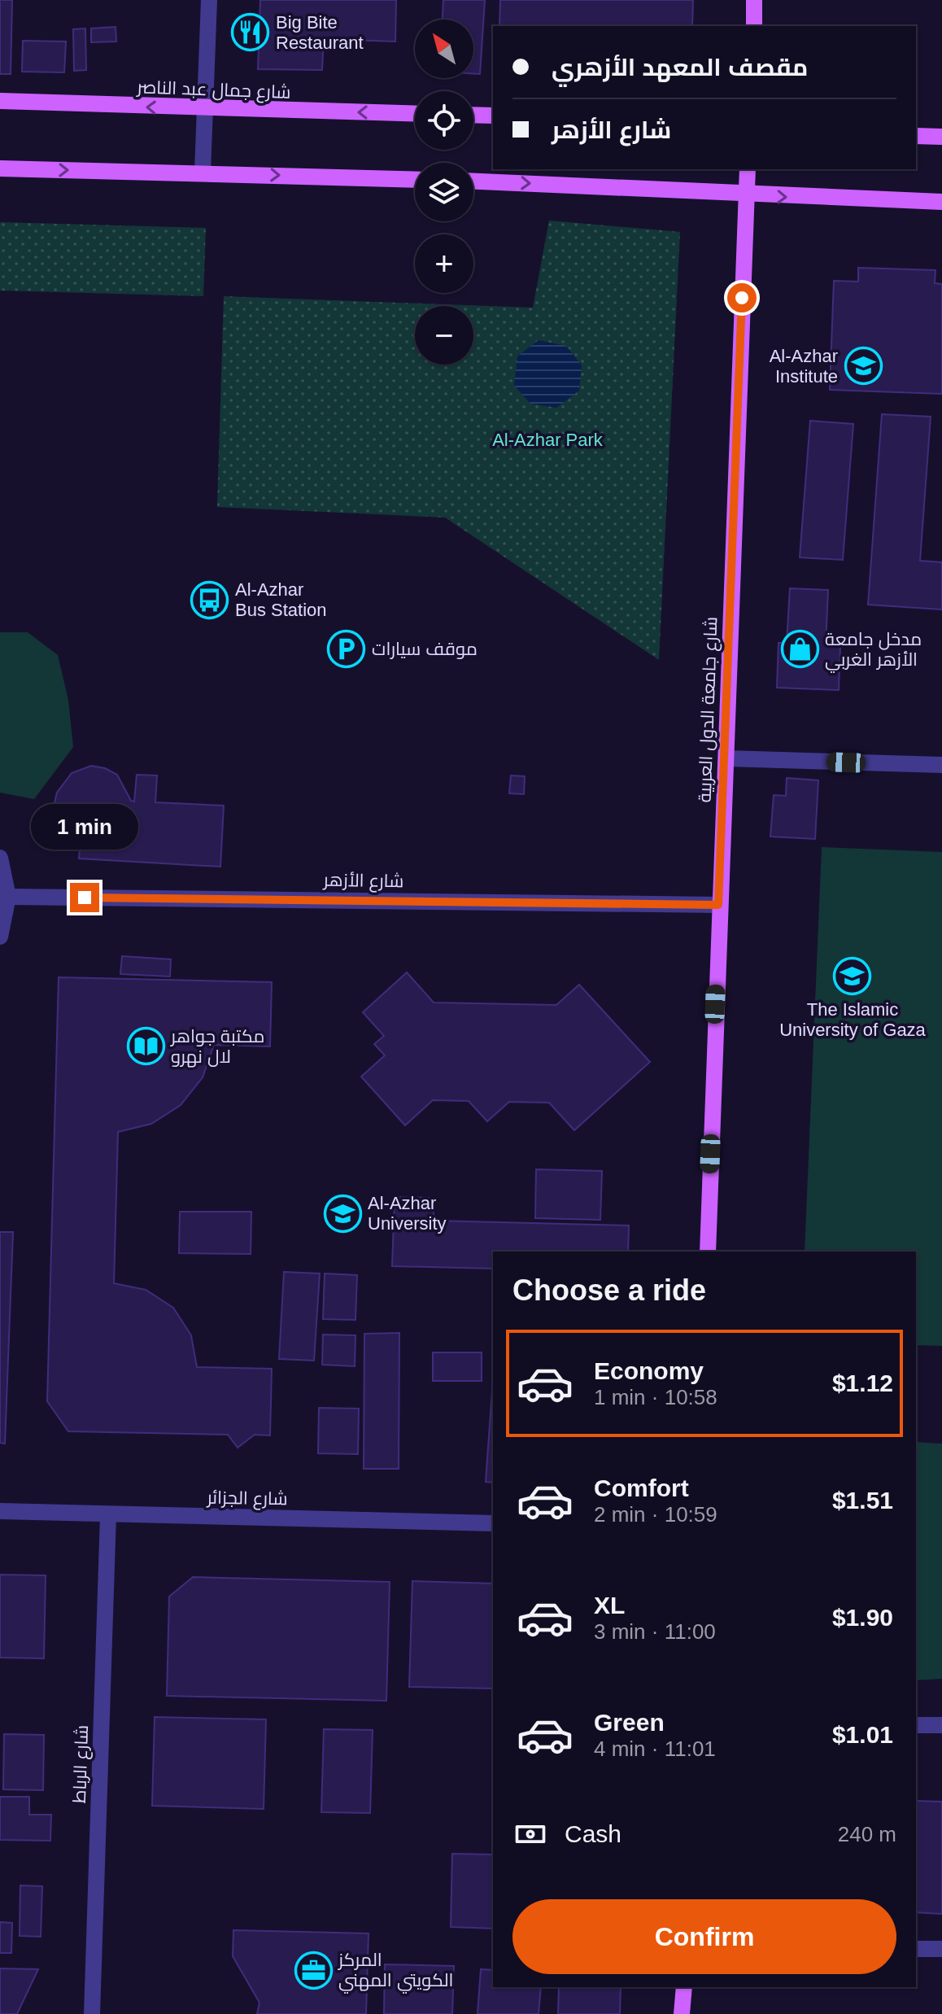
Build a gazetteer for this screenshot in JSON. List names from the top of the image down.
{
  "streets": {
    "main road": ["شارع جمال عبد الناصر", "شارع جامعة الدول العربية"],
    "street": ["شارع الأزهر", "شارع الجزائر", "شارع الرباط"]
  },
  "crossings": [
    ["شارع جامعة الدول العربية", "شارع الأزهر"],
    ["شارع الجزائر", "شارع الرباط"]
  ],
  "parks": ["Al-Azhar Park"],
  "places": {
    "restaurant": ["Big Bite Restaurant"],
    "school or university": ["Al-Azhar Institute", "The Islamic University of Gaza", "Al-Azhar University"],
    "bus stop": ["Al-Azhar Bus Station"],
    "parking": ["موقف سيارات"],
    "shop": ["مدخل جامعة الأزهر الغربي"],
    "library": ["مكتبة جواهر لال نهرو"],
    "office": ["المركز الكويتي المهني"]
  },
  "north": "top left",
  "page": {
    "map_buttons": ["+", "−"],
    "banner": ["مقصف المعهد الأزهري", "شارع الأزهر"],
    "bubble": "1 min",
    "heading": "Choose a ride",
    "list": [
      {
        "name": "Economy",
        "note": "1 min · 10:58",
        "value": "$1.12"
      },
      {
        "name": "Comfort",
        "note": "2 min · 10:59",
        "value": "$1.51"
      },
      {
        "name": "XL",
        "note": "3 min · 11:00",
        "value": "$1.90"
      },
      {
        "name": "Green",
        "note": "4 min · 11:01",
        "value": "$1.01"
      }
    ],
    "pay": ["Cash", "240 m"],
    "buttons": "Confirm"
  }
}
